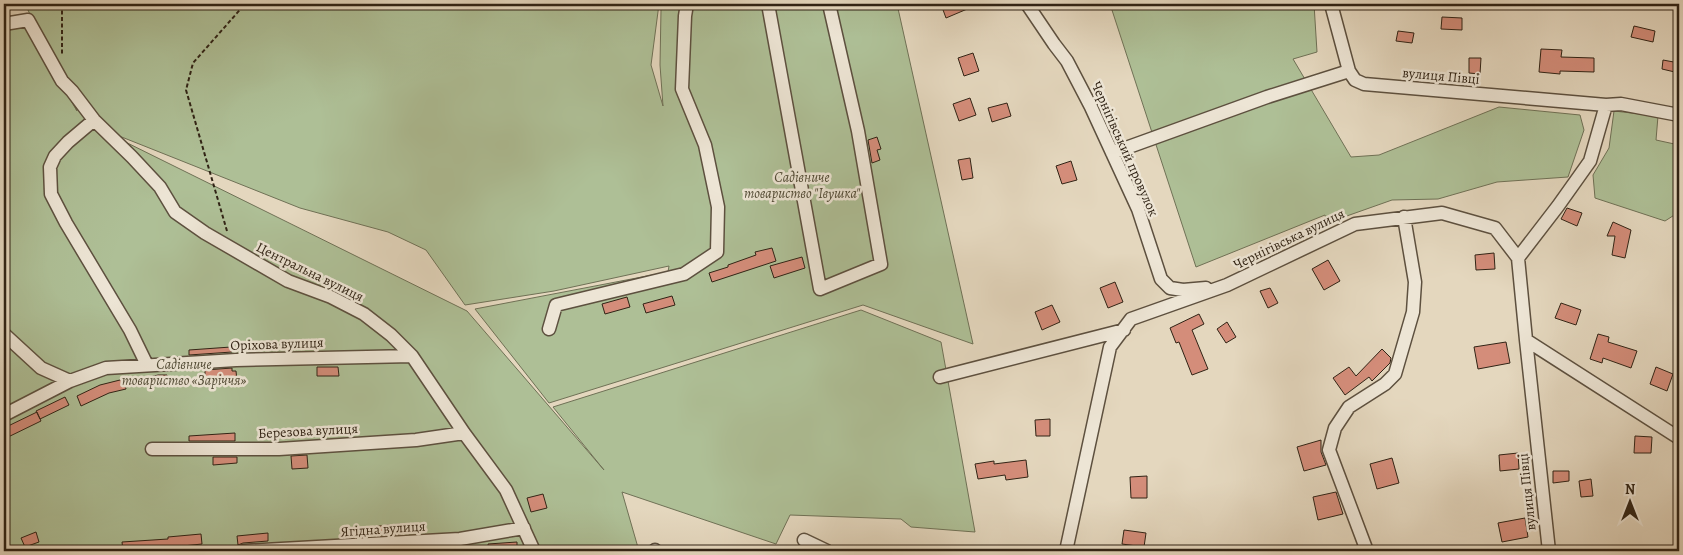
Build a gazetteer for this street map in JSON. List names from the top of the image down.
{
  "streets": {
    "street": [
      "вулиця Півці",
      "Чернігівський провулок",
      "Чернігівська вулиця",
      "Центральна вулиця",
      "Оріхова вулиця",
      "Березова вулиця",
      "Ягідна вулиця"
    ]
  },
  "crossings": [
    ["Чернігівський провулок", "Чернігівська вулиця"],
    ["Центральна вулиця", "Оріхова вулиця"],
    ["Центральна вулиця", "Березова вулиця"],
    ["Центральна вулиця", "Ягідна вулиця"]
  ],
  "parks": ["Садівниче товариство \"Івушка\"", "Садівниче товариство «Заріччя»"],
  "north": "top"
}
